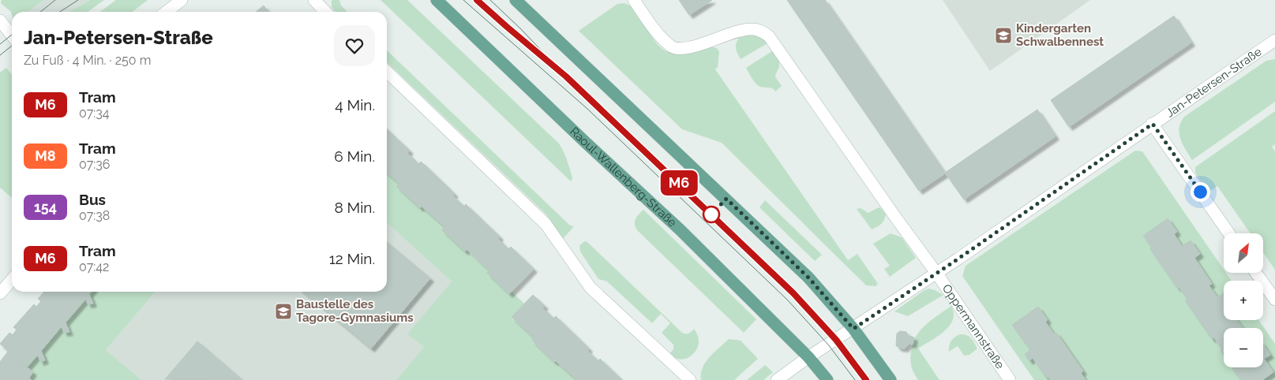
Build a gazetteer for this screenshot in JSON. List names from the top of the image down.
{
  "streets": {
    "main road": ["Raoul-Wallenberg-Straße"],
    "street": ["Jan-Petersen-Straße", "Oppermannstraße"]
  },
  "crossings": [
    ["Jan-Petersen-Straße", "Oppermannstraße"]
  ],
  "places": {
    "school or university": ["Kindergarten Schwalbennest", "Baustelle des Tagore-Gymnasiums"]
  },
  "lines": ["tram line M6"],
  "north": "top right",
  "page": {
    "on_map": "M6",
    "heading": ["Jan-Petersen-Straße", "Zu Fuß · 4 Min. · 250 m"],
    "list": [
      {
        "mark": "M6",
        "name": "Tram",
        "note": "07:34",
        "value": "4 Min."
      },
      {
        "mark": "M8",
        "name": "Tram",
        "note": "07:36",
        "value": "6 Min."
      },
      {
        "mark": "154",
        "name": "Bus",
        "note": "07:38",
        "value": "8 Min."
      },
      {
        "mark": "M6",
        "name": "Tram",
        "note": "07:42",
        "value": "12 Min."
      }
    ],
    "map_buttons": ["+", "−"]
  }
}
